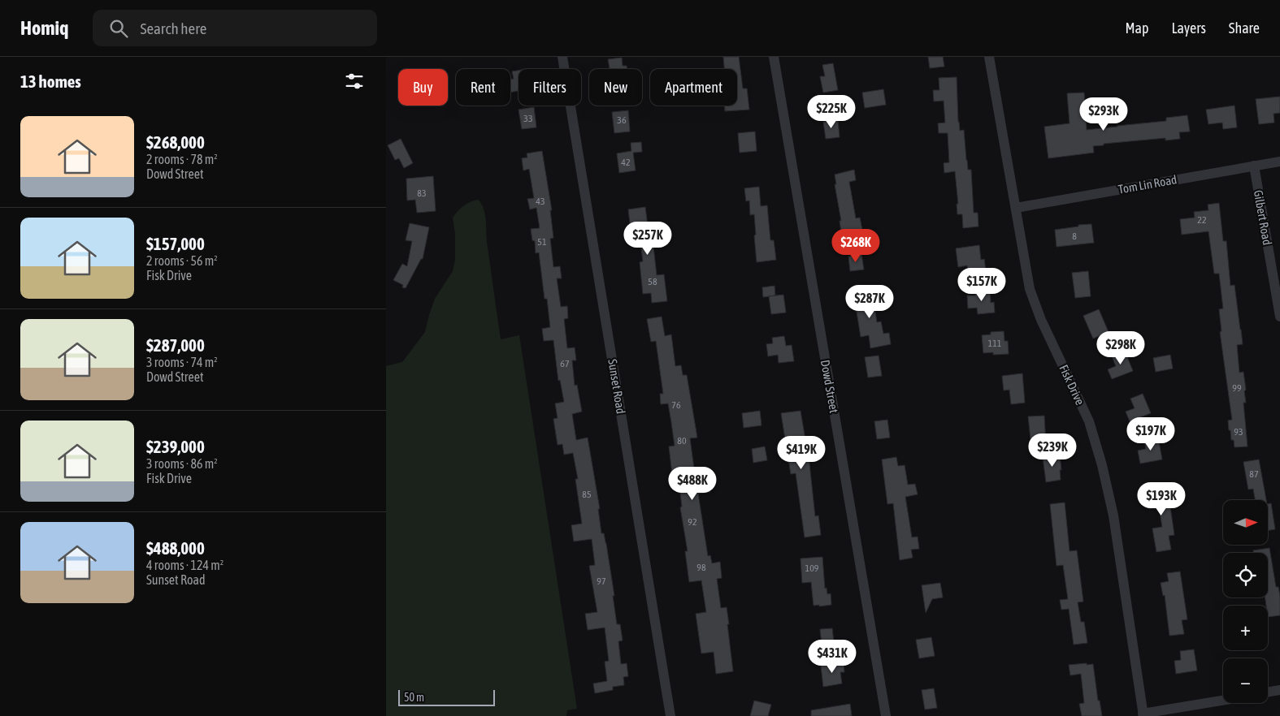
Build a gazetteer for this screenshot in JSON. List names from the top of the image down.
{
  "streets": {
    "street": [
      "Tom Lin Road",
      "Gilbert Road",
      "Fisk Drive",
      "Sunset Road",
      "Dowd Street"
    ]
  },
  "crossings": [
    ["Tom Lin Road", "Gilbert Road"],
    ["Tom Lin Road", "Fisk Drive"]
  ],
  "house_numbers": [
    "33",
    "36",
    "42",
    "83",
    "43",
    "22",
    "8",
    "51",
    "58",
    "111",
    "67",
    "99",
    "76",
    "93",
    "80",
    "87",
    "85",
    "92",
    "98",
    "109",
    "97"
  ],
  "scale_bar": "50 m",
  "north": "right",
  "page": {
    "header": "Homiq",
    "search": "Search here",
    "nav": ["Map", "Layers", "Share"],
    "heading": "13 homes",
    "chip": [
      "Buy",
      "Rent",
      "Filters",
      "New",
      "Apartment"
    ],
    "price": [
      "$225K",
      "$293K",
      "$257K",
      "$268K",
      "$157K",
      "$287K",
      "$298K",
      "$197K",
      "$239K",
      "$419K",
      "$488K",
      "$193K",
      "$431K"
    ],
    "list": [
      {
        "name": "$268,000",
        "note": "2 rooms · 78 m² · Dowd Street"
      },
      {
        "name": "$157,000",
        "note": "2 rooms · 56 m² · Fisk Drive"
      },
      {
        "name": "$287,000",
        "note": "3 rooms · 74 m² · Dowd Street"
      },
      {
        "name": "$239,000",
        "note": "3 rooms · 86 m² · Fisk Drive"
      },
      {
        "name": "$488,000",
        "note": "4 rooms · 124 m² · Sunset Road"
      }
    ],
    "map_buttons": ["+", "−"],
    "scale": "50 m"
  }
}
